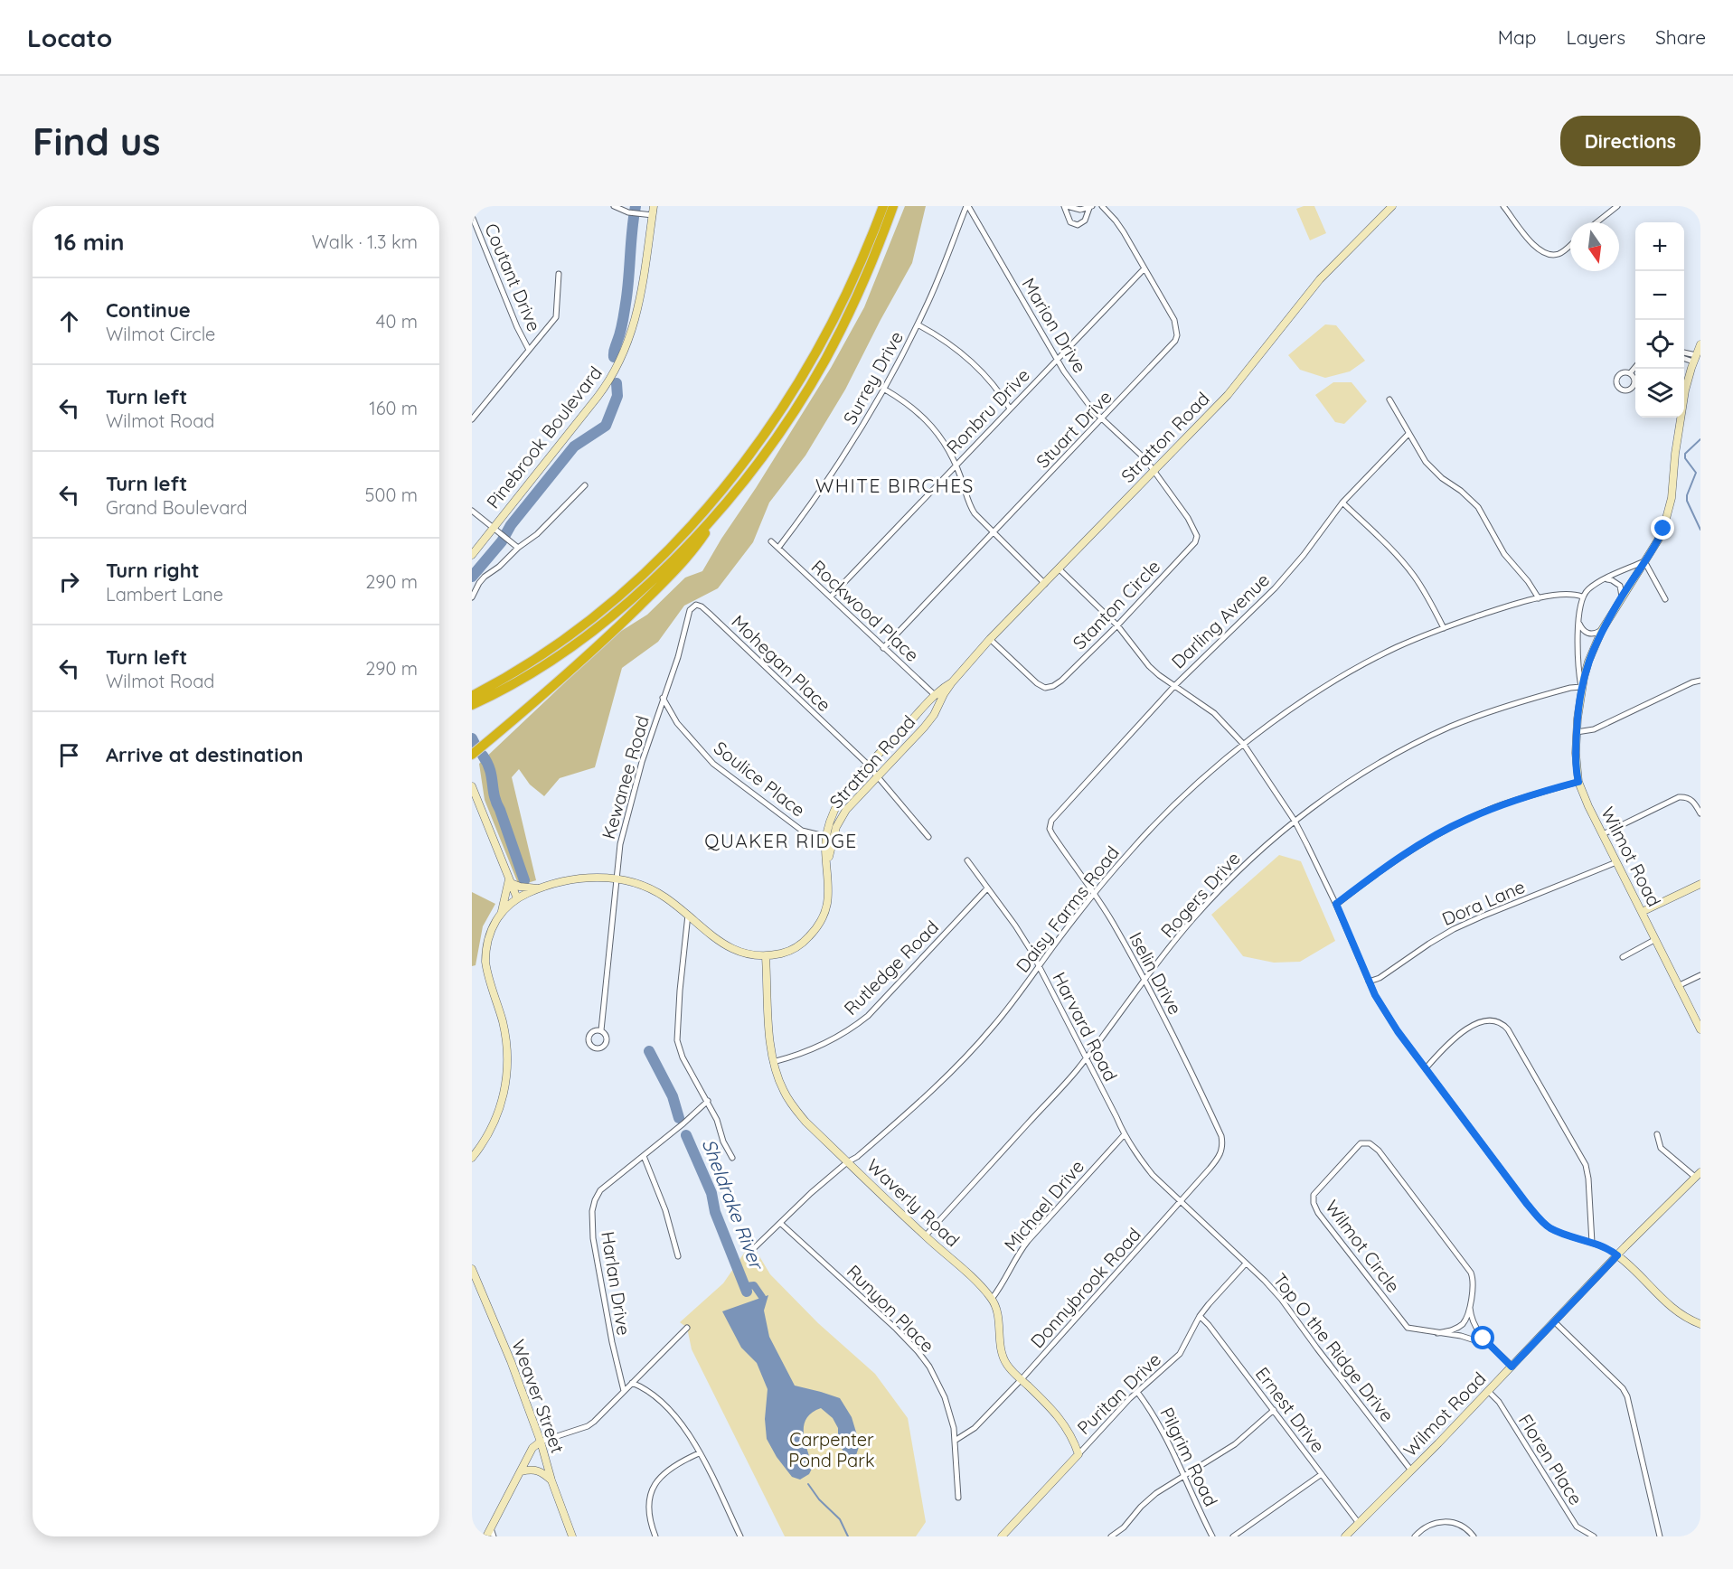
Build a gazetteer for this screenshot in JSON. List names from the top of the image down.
{
  "streets": {
    "street": [
      "Coutant Drive",
      "Marion Drive",
      "Surrey Drive",
      "Ronbru Drive",
      "Stuart Drive",
      "Pinebrook Boulevard",
      "Stratton Road",
      "Stanton Circle",
      "Rockwood Place",
      "Darling Avenue",
      "Mohegan Place",
      "Kewanee Road",
      "Soulice Place",
      "Wilmot Road",
      "Rogers Drive",
      "Dora Lane",
      "Daisy Farms Road",
      "Rutledge Road",
      "Iselin Drive",
      "Harvard Road",
      "Waverly Road",
      "Michael Drive",
      "Wilmot Circle",
      "Harlan Drive",
      "Donnybrook Road",
      "Runyon Place",
      "Top O the Ridge Drive",
      "Puritan Drive",
      "Weaver Street",
      "Ernest Drive",
      "Pilgrim Road",
      "Floren Place"
    ]
  },
  "crossings": [
    ["Marion Drive", "Surrey Drive"],
    ["Marion Drive", "Ronbru Drive"],
    ["Marion Drive", "Stuart Drive"],
    ["Marion Drive", "Stratton Road"],
    ["Marion Drive", "Stanton Circle"],
    ["Surrey Drive", "Rockwood Place"],
    ["Ronbru Drive", "Stuart Drive"],
    ["Ronbru Drive", "Rockwood Place"],
    ["Stuart Drive", "Rockwood Place"],
    ["Stratton Road", "Stanton Circle"],
    ["Stratton Road", "Rockwood Place"],
    ["Stratton Road", "Mohegan Place"],
    ["Stratton Road", "Kewanee Road"],
    ["Stratton Road", "Soulice Place"],
    ["Stratton Road", "Waverly Road"],
    ["Darling Avenue", "Iselin Drive"],
    ["Mohegan Place", "Kewanee Road"],
    ["Kewanee Road", "Soulice Place"],
    ["Wilmot Road", "Rogers Drive"],
    ["Wilmot Road", "Dora Lane"],
    ["Wilmot Road", "Daisy Farms Road"],
    ["Wilmot Road", "Wilmot Circle"],
    ["Wilmot Road", "Top O the Ridge Drive"],
    ["Wilmot Road", "Ernest Drive"],
    ["Wilmot Road", "Floren Place"],
    ["Rogers Drive", "Iselin Drive"],
    ["Rogers Drive", "Harvard Road"],
    ["Rogers Drive", "Waverly Road"],
    ["Daisy Farms Road", "Iselin Drive"],
    ["Daisy Farms Road", "Harvard Road"],
    ["Daisy Farms Road", "Waverly Road"],
    ["Daisy Farms Road", "Runyon Place"],
    ["Rutledge Road", "Harvard Road"],
    ["Rutledge Road", "Waverly Road"],
    ["Iselin Drive", "Donnybrook Road"],
    ["Harvard Road", "Michael Drive"],
    ["Harvard Road", "Donnybrook Road"],
    ["Harvard Road", "Top O the Ridge Drive"],
    ["Waverly Road", "Michael Drive"],
    ["Donnybrook Road", "Runyon Place"],
    ["Donnybrook Road", "Top O the Ridge Drive"],
    ["Top O the Ridge Drive", "Puritan Drive"],
    ["Puritan Drive", "Ernest Drive"],
    ["Puritan Drive", "Pilgrim Road"]
  ],
  "districts": ["WHITE BIRCHES", "QUAKER RIDGE"],
  "water": ["Sheldrake River"],
  "parks": ["Carpenter Pond Park"],
  "north": "bottom",
  "page": {
    "header": "Locato",
    "nav": ["Map", "Layers", "Share"],
    "buttons": "Directions",
    "title": "Find us",
    "heading": ["16 min", "Walk · 1.3 km"],
    "map_buttons": ["+", "−"],
    "list": [
      ["Continue", "Wilmot Circle", "40 m"],
      ["Turn left", "Wilmot Road", "160 m"],
      ["Turn left", "Grand Boulevard", "500 m"],
      ["Turn right", "Lambert Lane", "290 m"],
      ["Turn left", "Wilmot Road", "290 m"],
      "Arrive at destination"
    ]
  }
}
